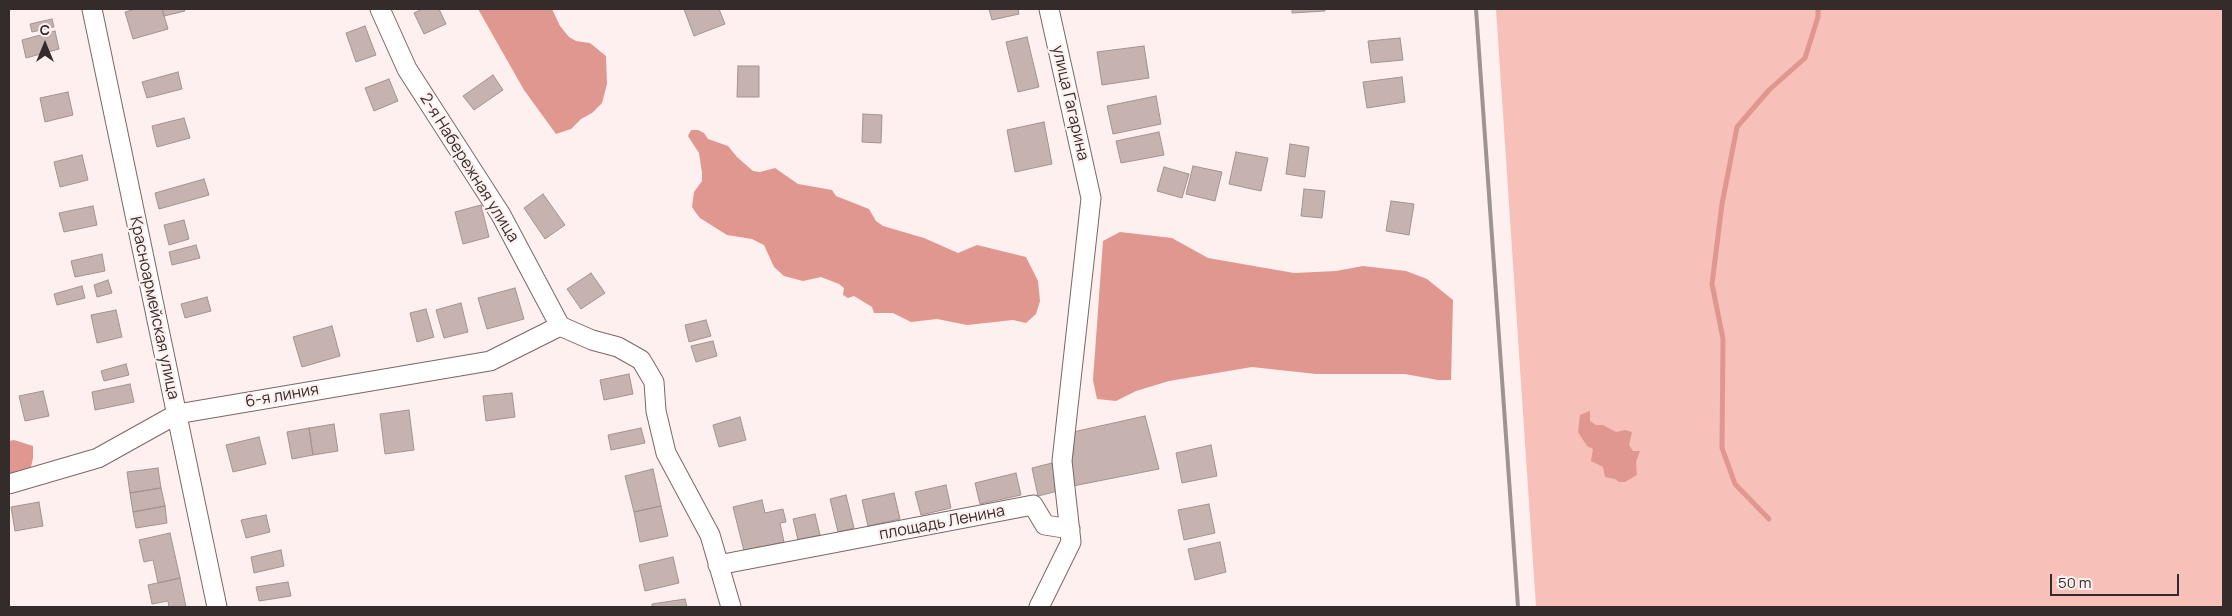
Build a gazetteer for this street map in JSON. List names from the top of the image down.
{
  "streets": {
    "street": [
      "улица Гагарина",
      "2-я Набережная улица",
      "Красноармейская улица",
      "6-я линия",
      "площадь Ленина"
    ]
  },
  "crossings": [
    ["улица Гагарина", "площадь Ленина"],
    ["2-я Набережная улица", "6-я линия"],
    ["Красноармейская улица", "6-я линия"]
  ],
  "scale_bar": "50 m",
  "north": "top"
}
